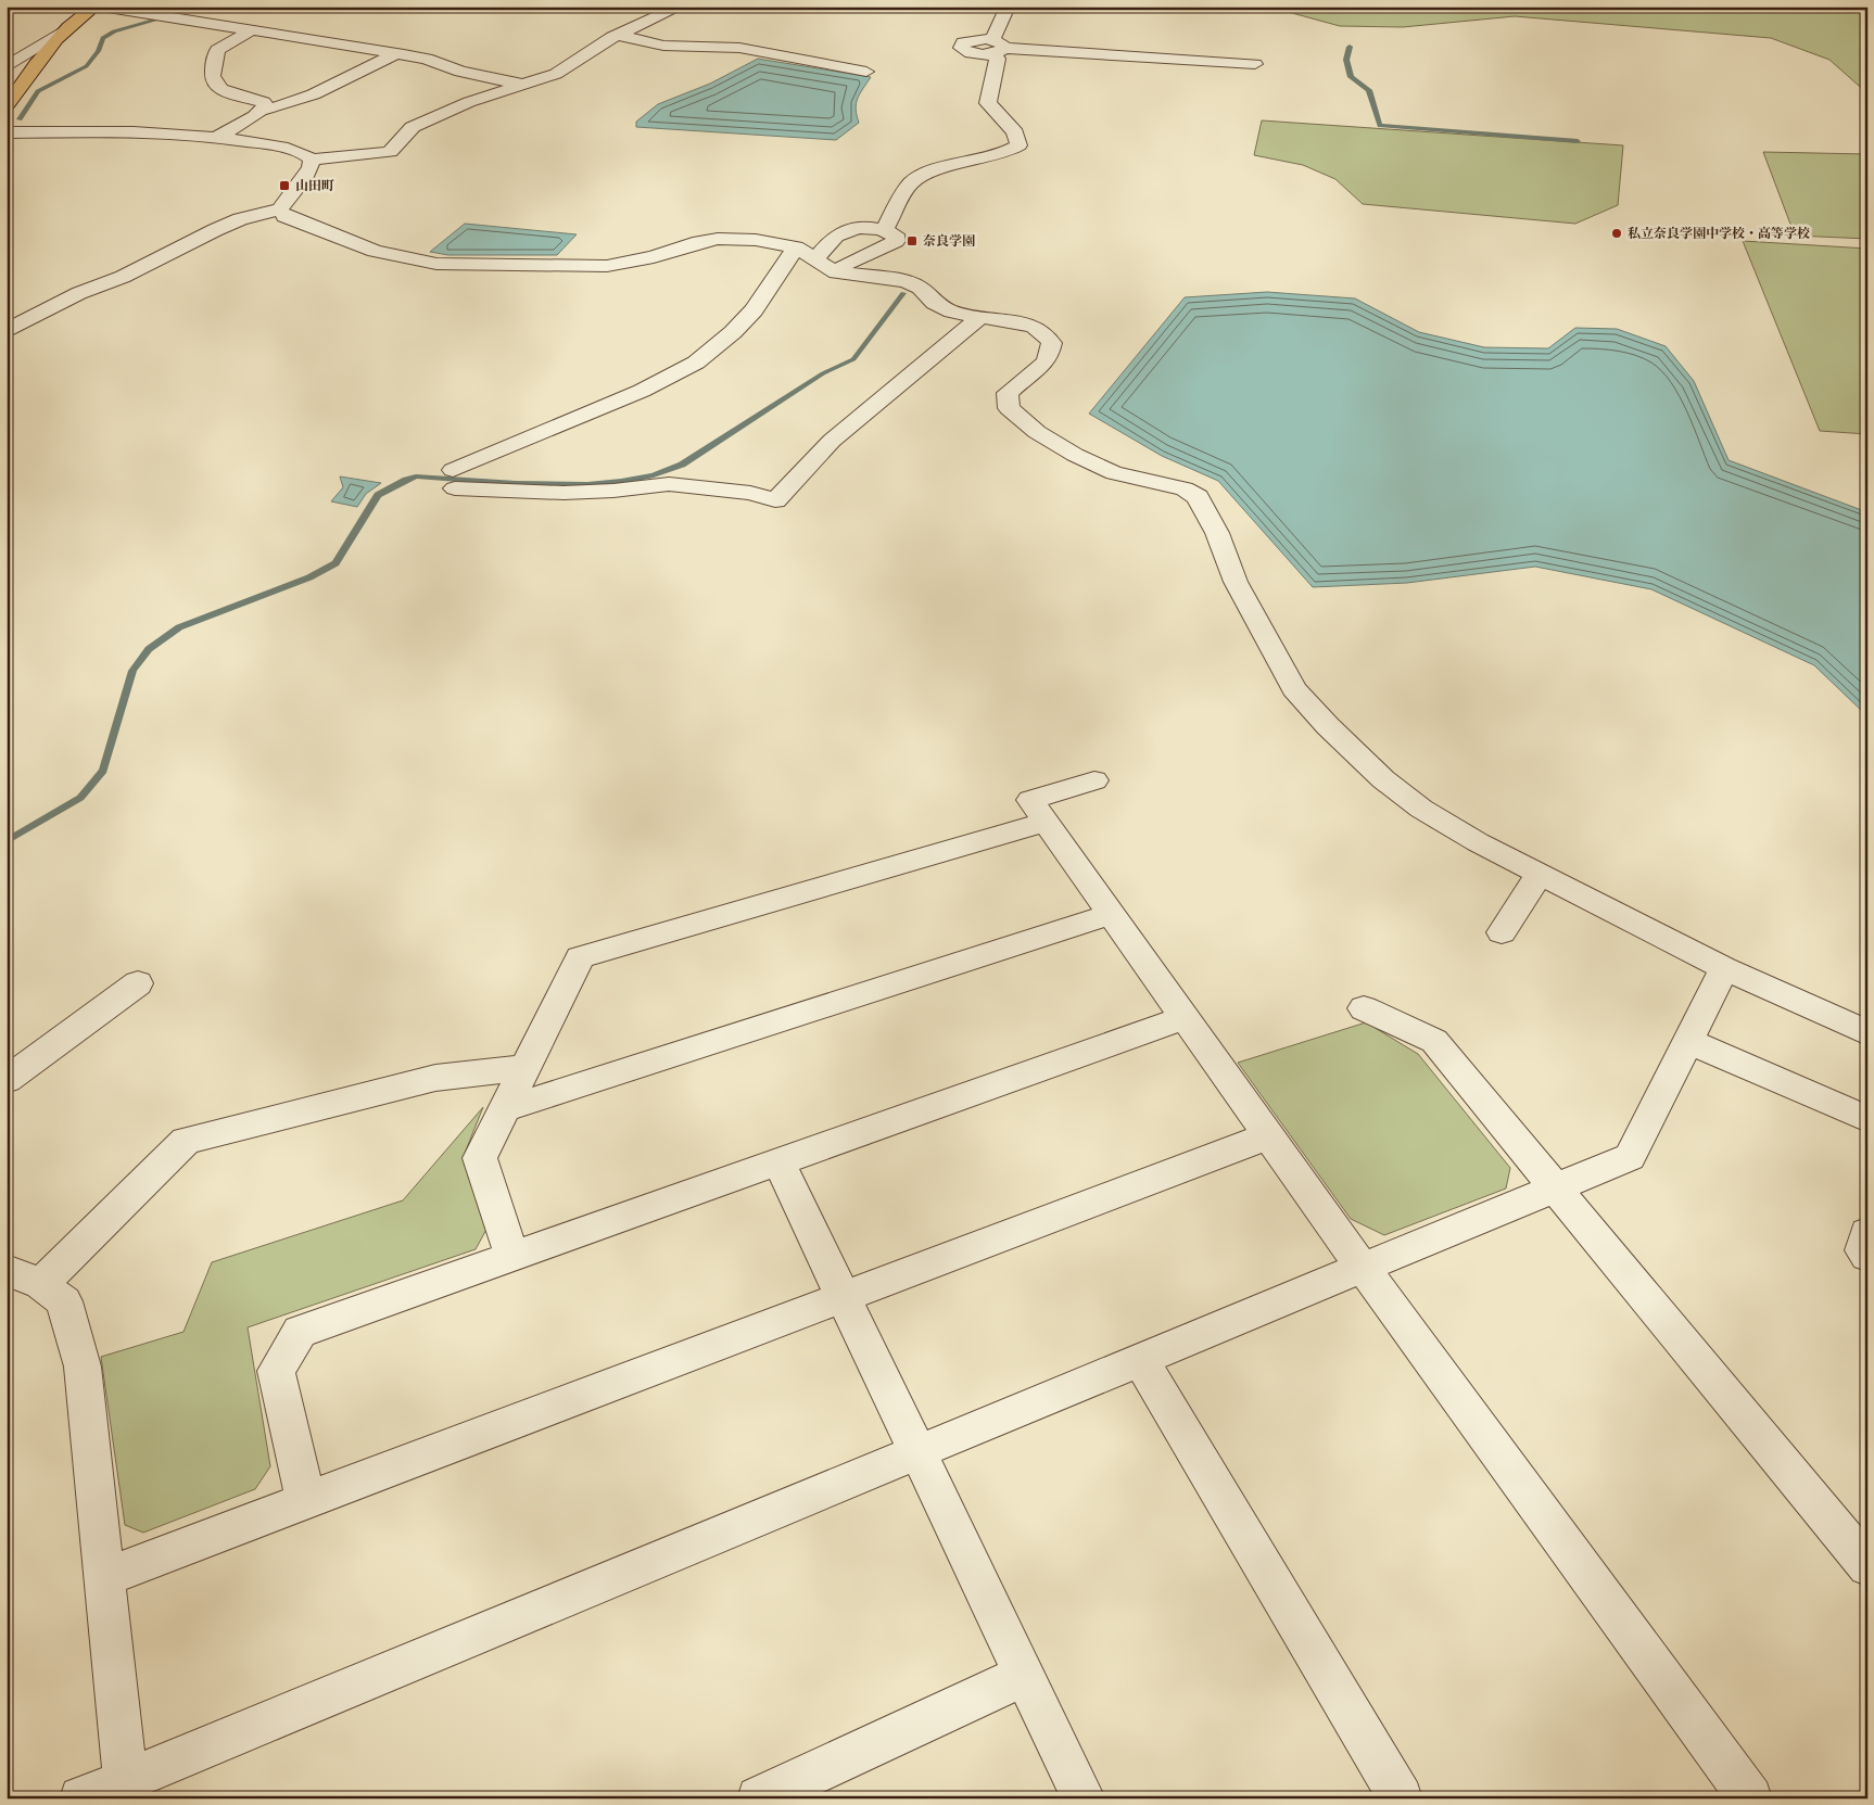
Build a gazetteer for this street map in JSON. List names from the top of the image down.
{
  "places": {
    "transit": ["山田町", "奈良学園"],
    "other": ["私立奈良学園中学校・高等学校"]
  }
}
